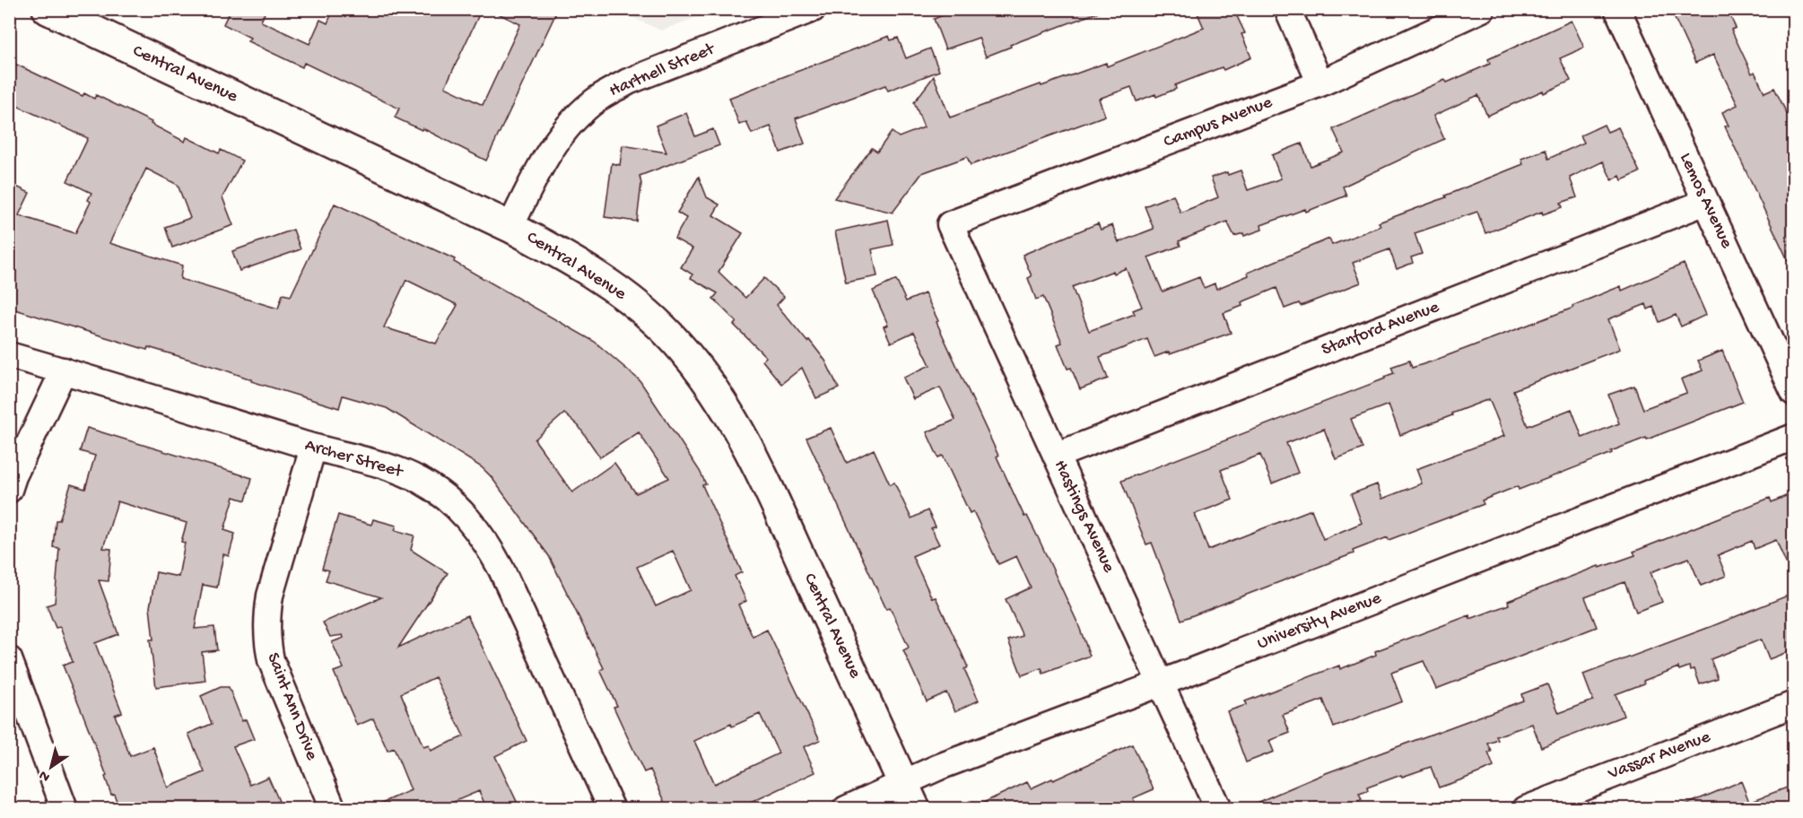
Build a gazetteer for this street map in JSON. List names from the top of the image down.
{
  "streets": {
    "street": [
      "Hartnell Street",
      "Central Avenue",
      "Campus Avenue",
      "Lemos Avenue",
      "Stanford Avenue",
      "Archer Street",
      "Hastings Avenue",
      "University Avenue",
      "Saint Ann Drive",
      "Vassar Avenue"
    ]
  },
  "crossings": [
    ["Hartnell Street", "Central Avenue"],
    ["Central Avenue", "University Avenue"],
    ["Campus Avenue", "Hastings Avenue"],
    ["Lemos Avenue", "Stanford Avenue"],
    ["Stanford Avenue", "Hastings Avenue"],
    ["Archer Street", "Saint Ann Drive"],
    ["Hastings Avenue", "University Avenue"]
  ],
  "north": "bottom left"
}
